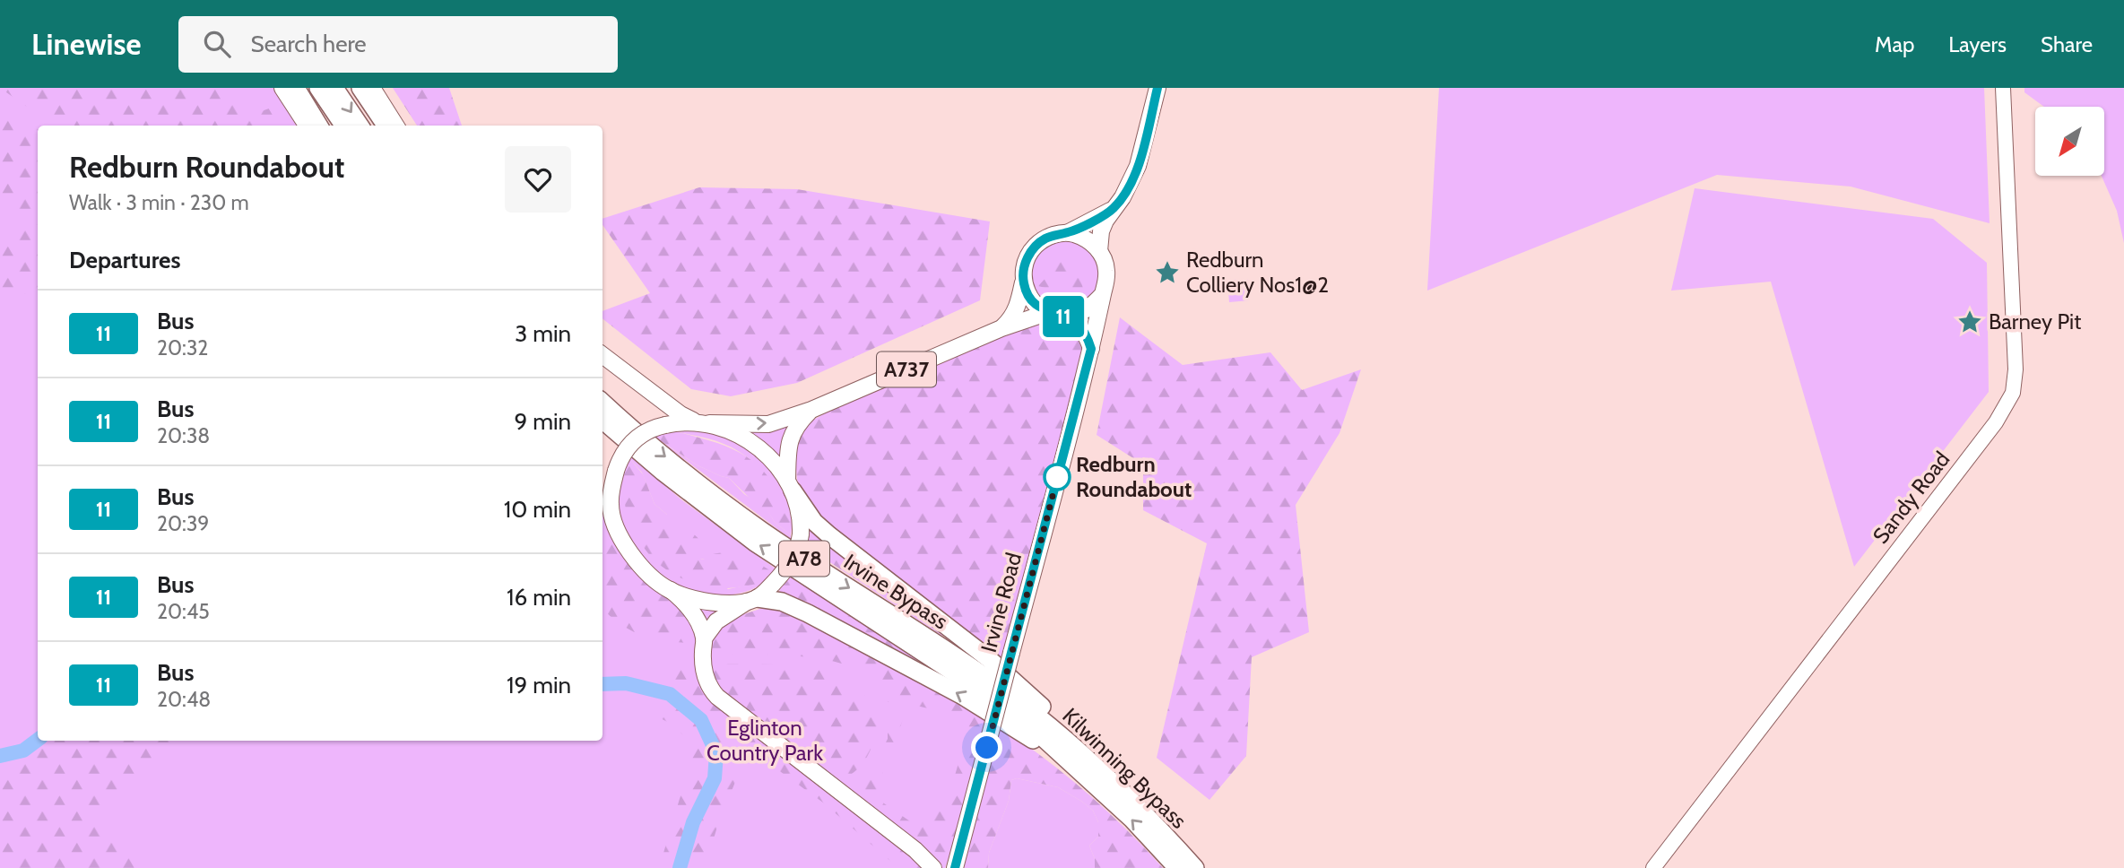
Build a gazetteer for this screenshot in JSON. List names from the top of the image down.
{
  "streets": {
    "highway": ["A78", "Irvine Bypass", "Kilwinning Bypass"],
    "main road": ["A737", "Sandy Road", "Irvine Road"]
  },
  "crossings": [
    ["A737", "Irvine Road"],
    ["Irvine Bypass", "Kilwinning Bypass"]
  ],
  "parks": ["Eglinton Country Park"],
  "places": {
    "place": ["Redburn Colliery Nos1@2", "Barney Pit"],
    "other": ["Redburn Roundabout"]
  },
  "lines": ["bus line 11"],
  "north": "bottom left",
  "page": {
    "header": "Linewise",
    "search": "Search here",
    "nav": ["Map", "Layers", "Share"],
    "on_map": "11",
    "heading": [
      ["Redburn Roundabout", "Walk · 3 min · 230 m"],
      "Departures"
    ],
    "list": [
      {
        "mark": "11",
        "name": "Bus",
        "note": "20:32",
        "value": "3 min"
      },
      {
        "mark": "11",
        "name": "Bus",
        "note": "20:38",
        "value": "9 min"
      },
      {
        "mark": "11",
        "name": "Bus",
        "note": "20:39",
        "value": "10 min"
      },
      {
        "mark": "11",
        "name": "Bus",
        "note": "20:45",
        "value": "16 min"
      },
      {
        "mark": "11",
        "name": "Bus",
        "note": "20:48",
        "value": "19 min"
      }
    ]
  }
}
